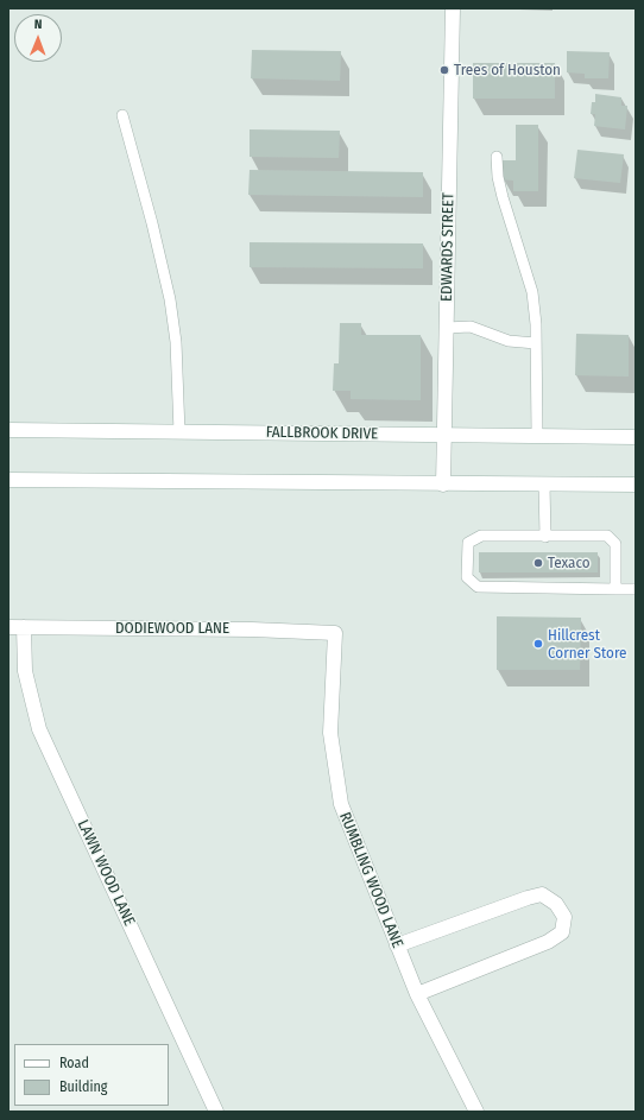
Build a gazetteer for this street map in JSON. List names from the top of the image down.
{
  "streets": {
    "street": [
      "EDWARDS STREET",
      "FALLBROOK DRIVE",
      "DODIEWOOD LANE",
      "LAWN WOOD LANE",
      "RUMBLING WOOD LANE"
    ]
  },
  "crossings": [
    ["EDWARDS STREET", "FALLBROOK DRIVE"],
    ["DODIEWOOD LANE", "LAWN WOOD LANE"],
    ["DODIEWOOD LANE", "RUMBLING WOOD LANE"]
  ],
  "places": ["Trees of Houston", "Texaco", "Hillcrest Corner Store"],
  "legend": ["Road", "Building"],
  "north": "top"
}
